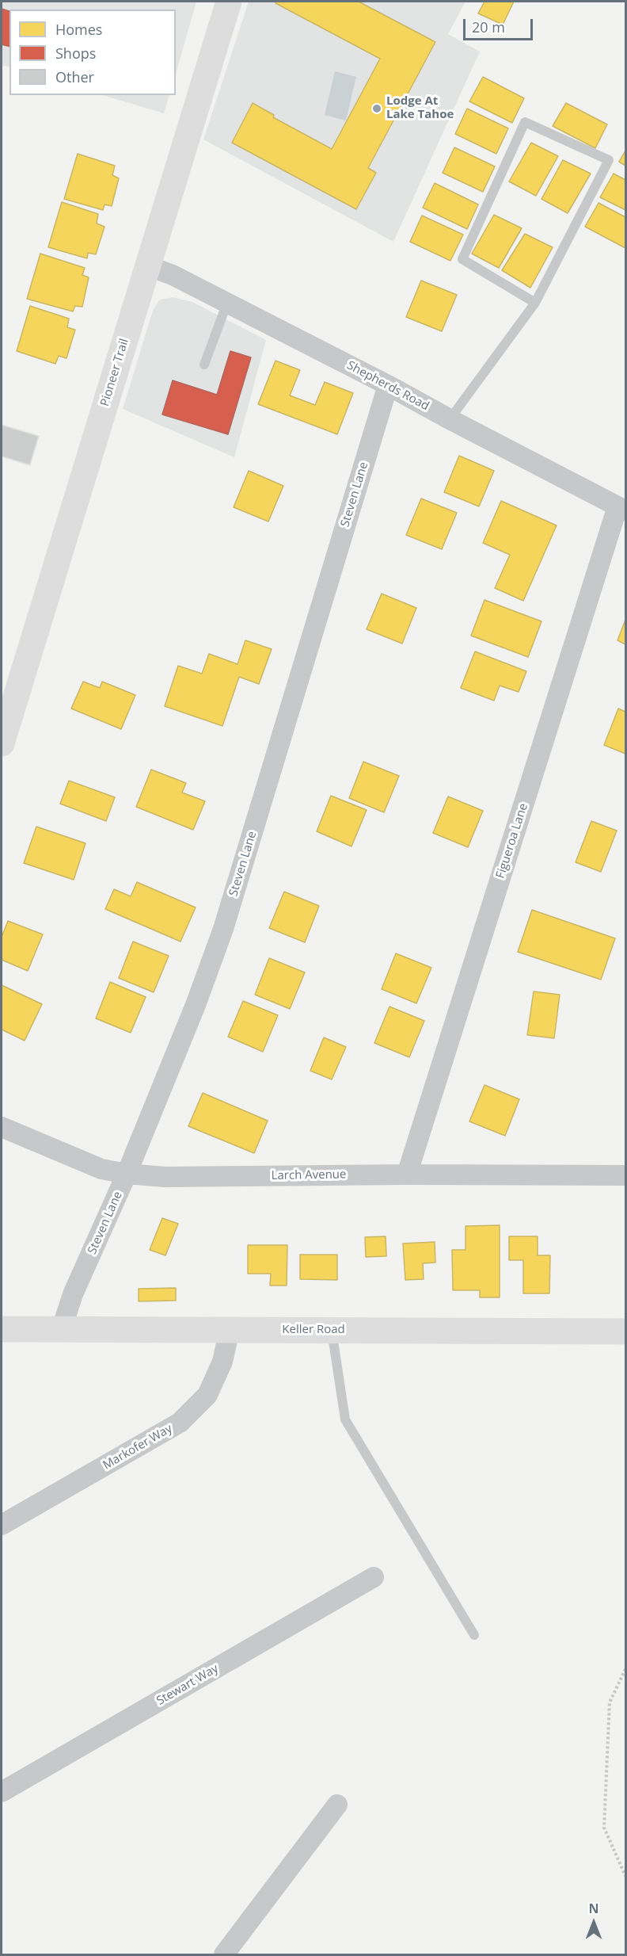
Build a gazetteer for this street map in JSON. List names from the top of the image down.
{
  "streets": {
    "main road": ["Pioneer Trail", "Keller Road"],
    "street": [
      "Shepherds Road",
      "Steven Lane",
      "Figueroa Lane",
      "Larch Avenue",
      "Markofer Way",
      "Stewart Way"
    ]
  },
  "crossings": [
    ["Pioneer Trail", "Shepherds Road"],
    ["Shepherds Road", "Steven Lane"],
    ["Shepherds Road", "Figueroa Lane"],
    ["Steven Lane", "Larch Avenue"],
    ["Steven Lane", "Keller Road"],
    ["Figueroa Lane", "Larch Avenue"],
    ["Keller Road", "Markofer Way"]
  ],
  "places": ["Lodge At Lake Tahoe"],
  "legend": ["Homes", "Shops", "Other"],
  "scale_bar": "20 m",
  "north": "top"
}
